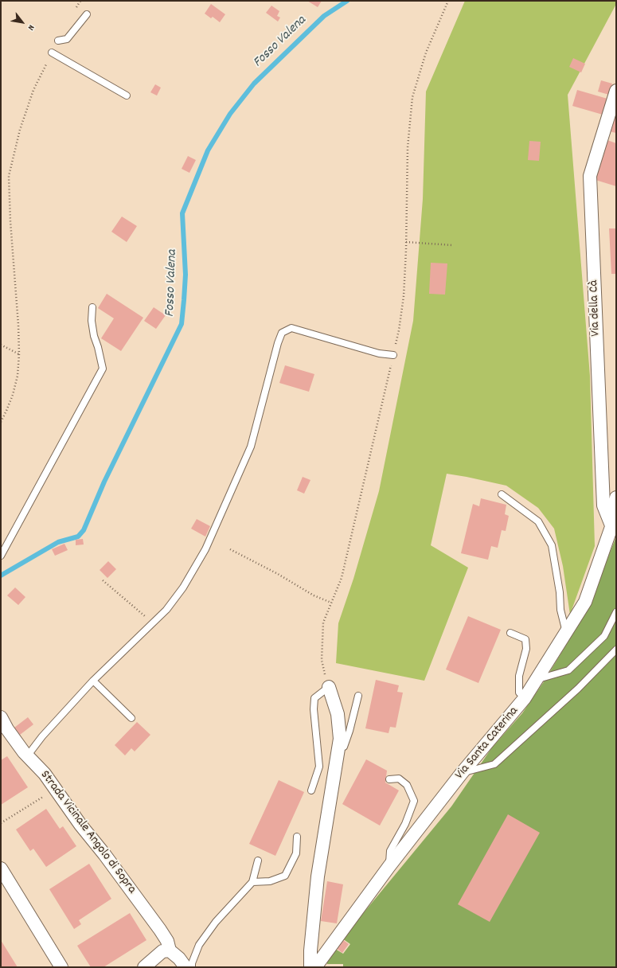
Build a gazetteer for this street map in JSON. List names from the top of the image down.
{
  "streets": {
    "street": ["Via della Cà", "Via Santa Caterina", "Strada Vicinale Angolo di Sopra"]
  },
  "crossings": [
    ["Via della Cà", "Via Santa Caterina"]
  ],
  "water": ["Fosso Valena"],
  "north": "bottom right"
}
